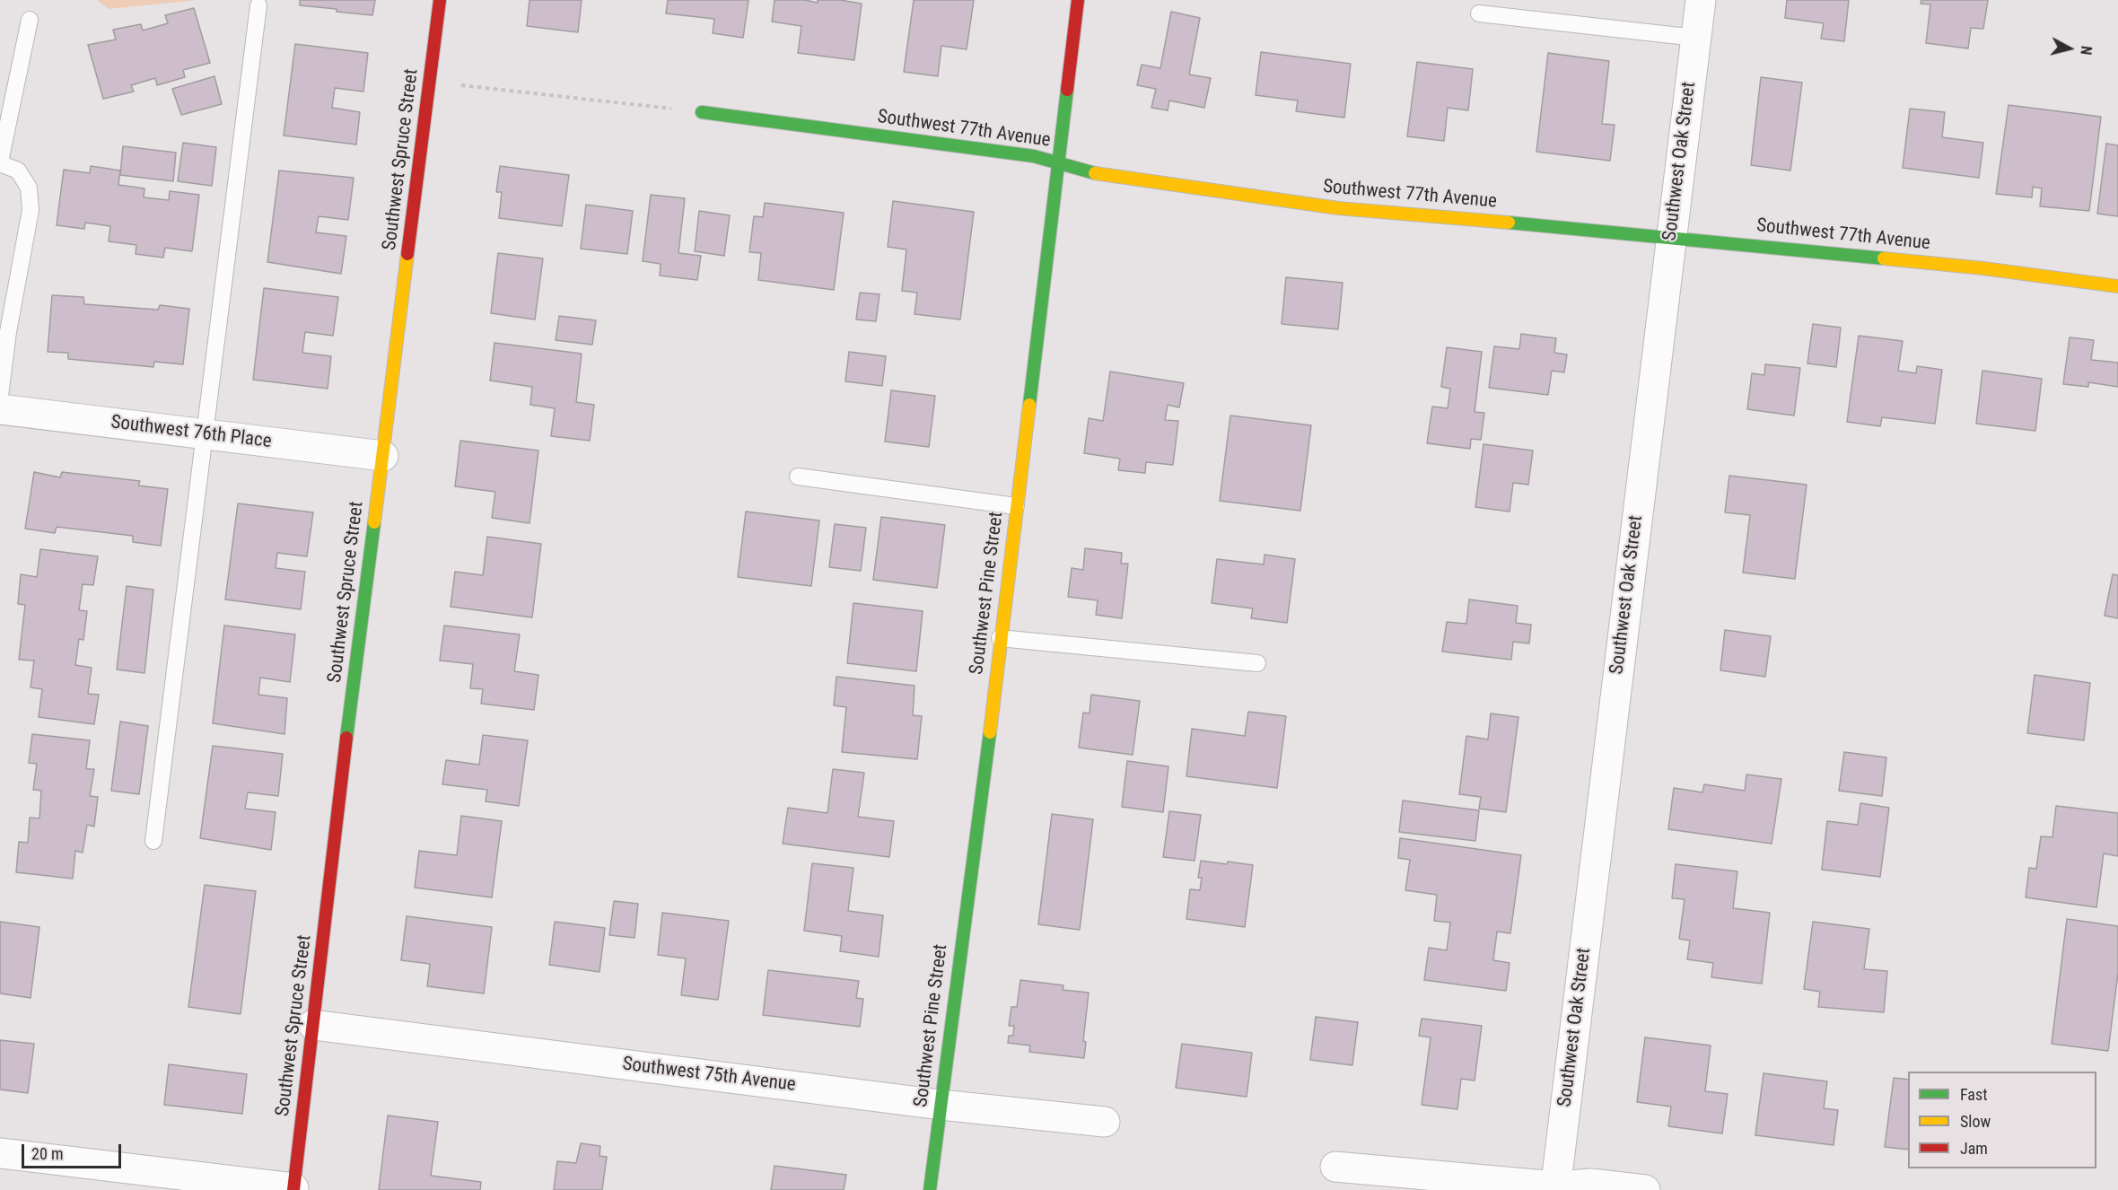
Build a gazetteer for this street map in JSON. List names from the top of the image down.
{
  "streets": {
    "street": [
      "Southwest 77th Avenue",
      "Southwest Spruce Street",
      "Southwest Oak Street",
      "Southwest 76th Place",
      "Southwest Pine Street",
      "Southwest 75th Avenue"
    ]
  },
  "crossings": [
    ["Southwest 77th Avenue", "Southwest Oak Street"],
    ["Southwest 77th Avenue", "Southwest Pine Street"],
    ["Southwest Spruce Street", "Southwest 76th Place"],
    ["Southwest Spruce Street", "Southwest 75th Avenue"],
    ["Southwest Pine Street", "Southwest 75th Avenue"]
  ],
  "legend": ["Fast", "Slow", "Jam"],
  "scale_bar": "20 m",
  "north": "right"
}
